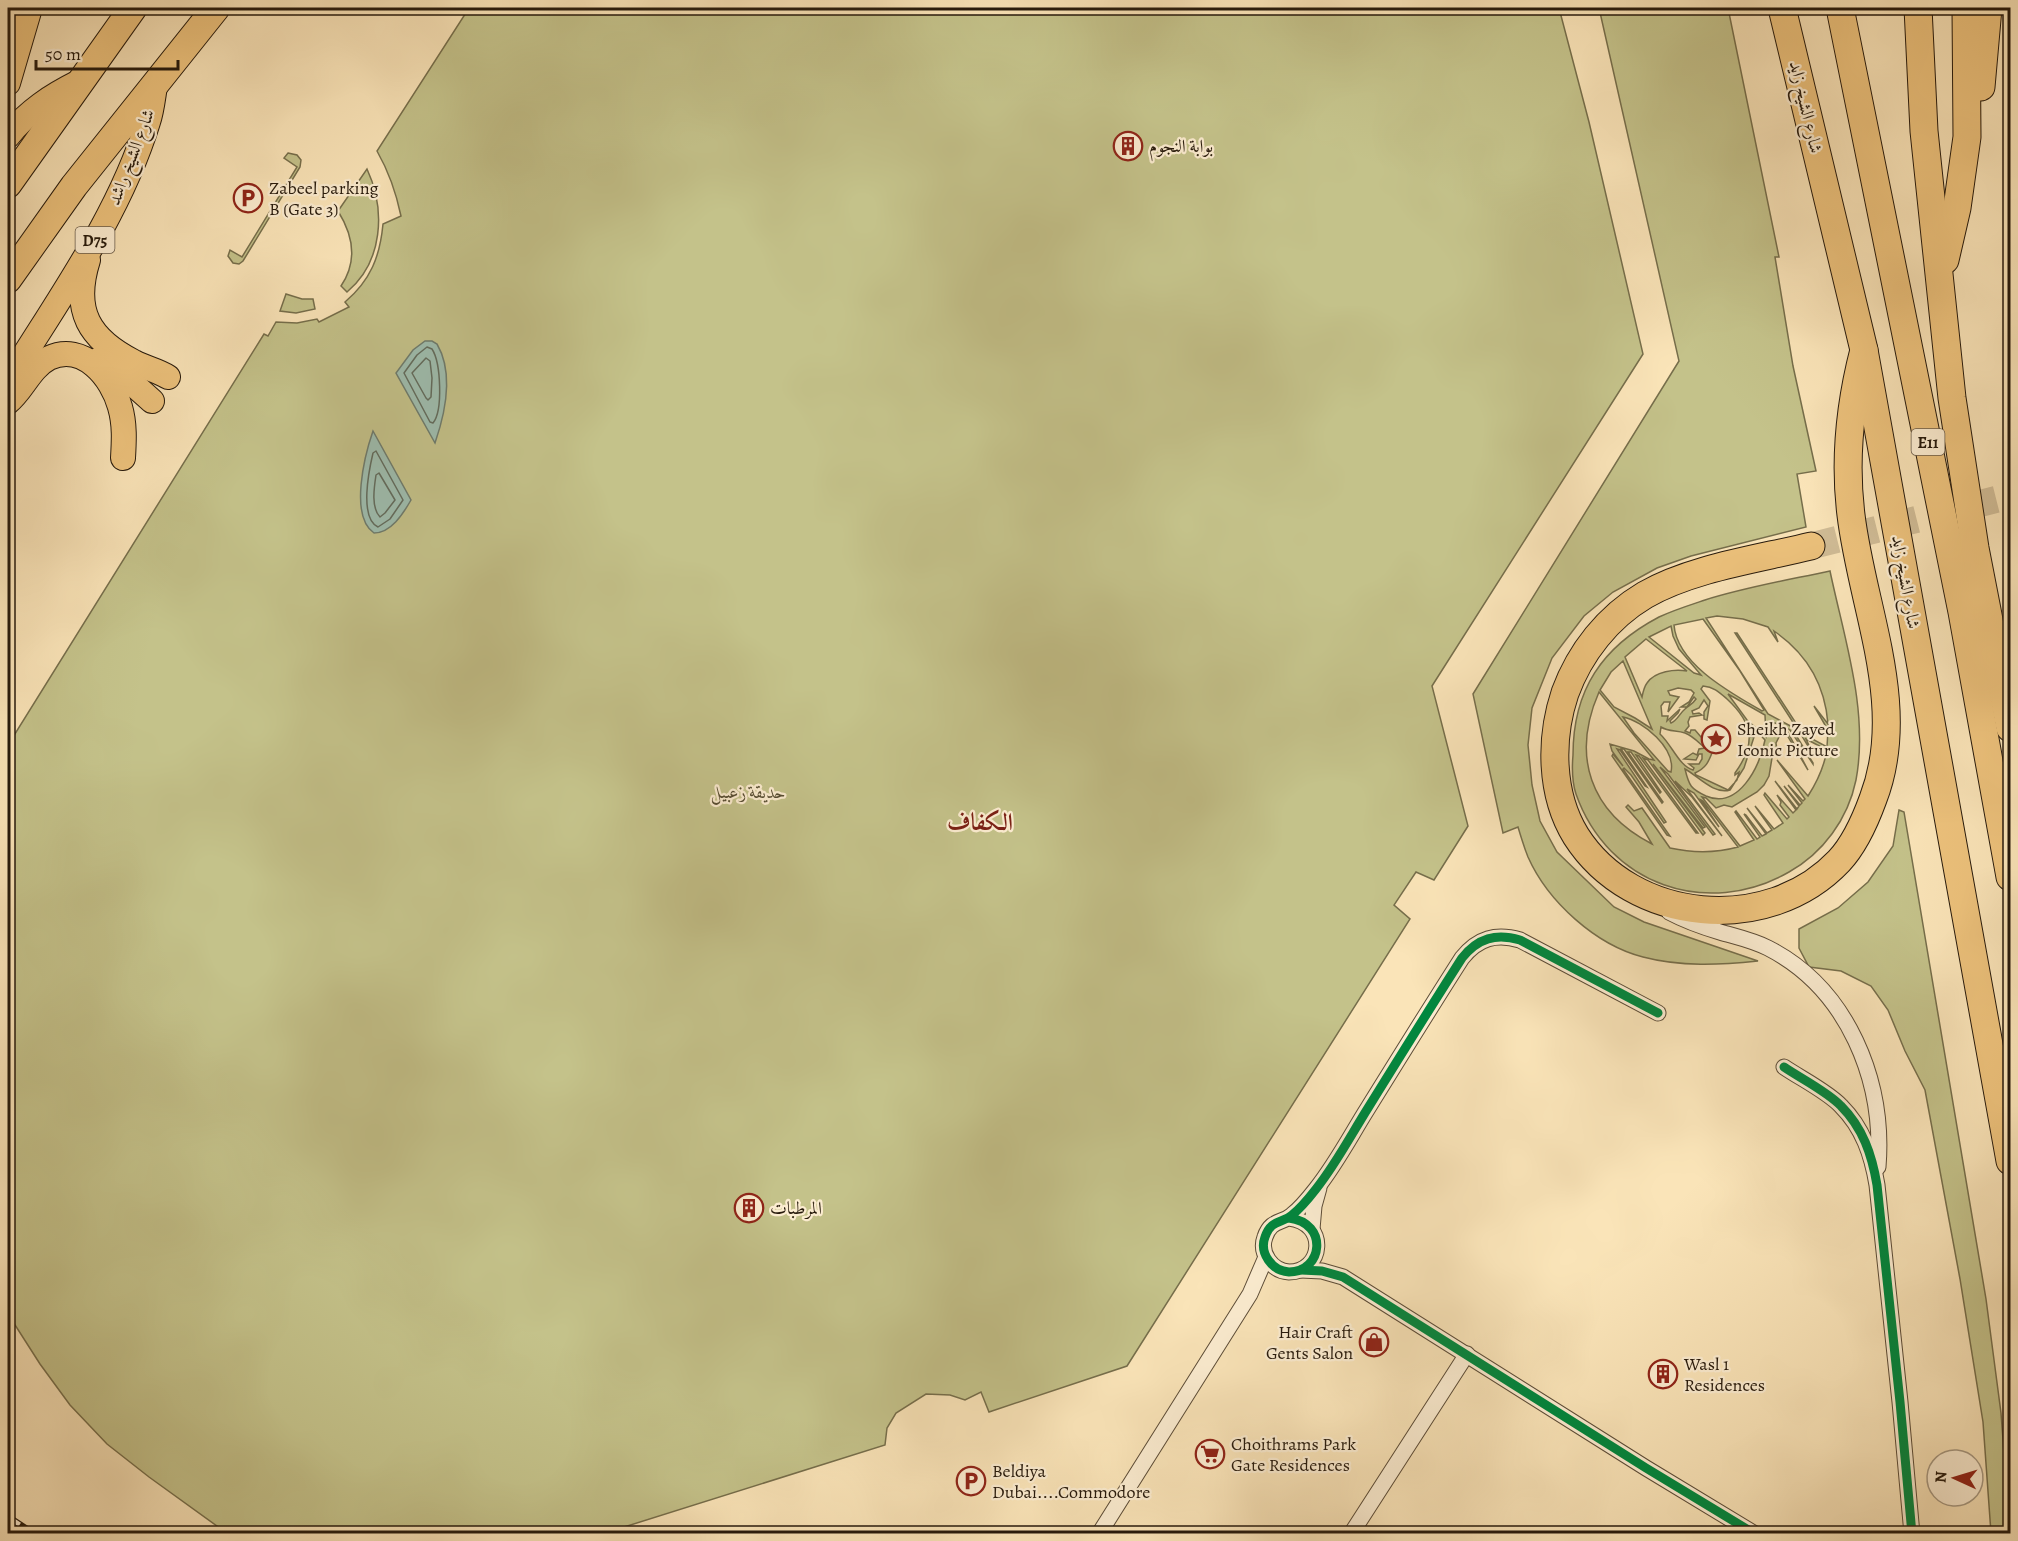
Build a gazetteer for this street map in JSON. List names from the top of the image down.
{
  "streets": {
    "highway": [
      "شارع الشيخ زايد",
      "شارع الشيخ راشد",
      "D75",
      "E11"
    ]
  },
  "districts": ["الكفاف"],
  "parks": ["حديقة زعبيل"],
  "places": {
    "building": ["بوابة النجوم", "المرطبات", "Wasl 1 Residences"],
    "parking": ["Zabeel parking B (Gate 3)", "Beldiya Dubai....Commodore"],
    "place": ["Sheikh Zayed Iconic Picture"],
    "shop": ["Hair Craft Gents Salon"],
    "supermarket": ["Choithrams Park Gate Residences"]
  },
  "scale_bar": "50 m",
  "north": "left"
}
